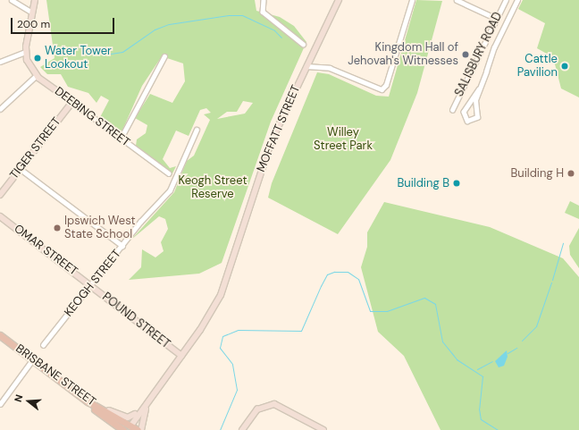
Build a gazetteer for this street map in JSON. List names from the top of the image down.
{
  "streets": {
    "main road": [
      "DEEBING STREET",
      "MOFFATT STREET",
      "TIGER STREET",
      "OMAR STREET",
      "POUND STREET",
      "BRISBANE STREET"
    ],
    "street": ["SALISBURY ROAD", "KEOGH STREET"]
  },
  "crossings": [
    ["DEEBING STREET", "TIGER STREET"],
    ["MOFFATT STREET", "POUND STREET"],
    ["OMAR STREET", "KEOGH STREET"],
    ["OMAR STREET", "POUND STREET"],
    ["KEOGH STREET", "POUND STREET"]
  ],
  "parks": ["Willey Street Park", "Keogh Street Reserve"],
  "places": [
    "Kingdom Hall of Jehovah's Witnesses",
    "Water Tower Lookout",
    "Cattle Pavilion",
    "Building H",
    "Building B",
    "Ipswich West State School"
  ],
  "scale_bar": "200 m",
  "north": "left"
}
